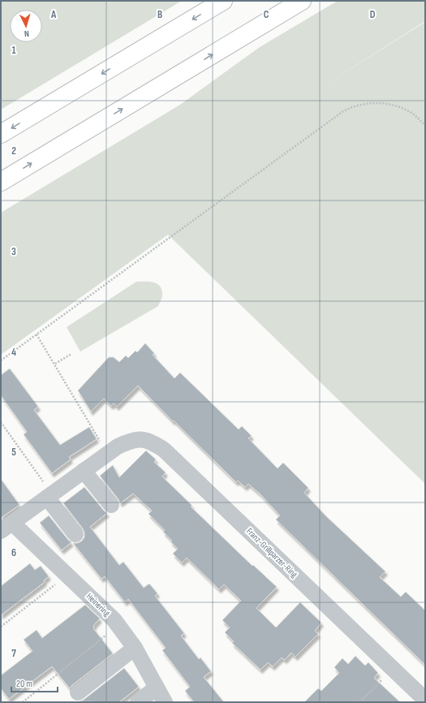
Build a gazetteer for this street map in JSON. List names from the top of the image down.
{
  "streets": {
    "street": ["Franz-Grillparzer-Ring", "Heinering"]
  },
  "crossings": [
    ["Franz-Grillparzer-Ring", "Heinering"]
  ],
  "scale_bar": "20 m",
  "north": "bottom",
  "grid": {
    "columns": [
      "A",
      "B",
      "C",
      "D"
    ],
    "rows": [
      "1",
      "2",
      "3",
      "4",
      "5",
      "6",
      "7"
    ]
  }
}
